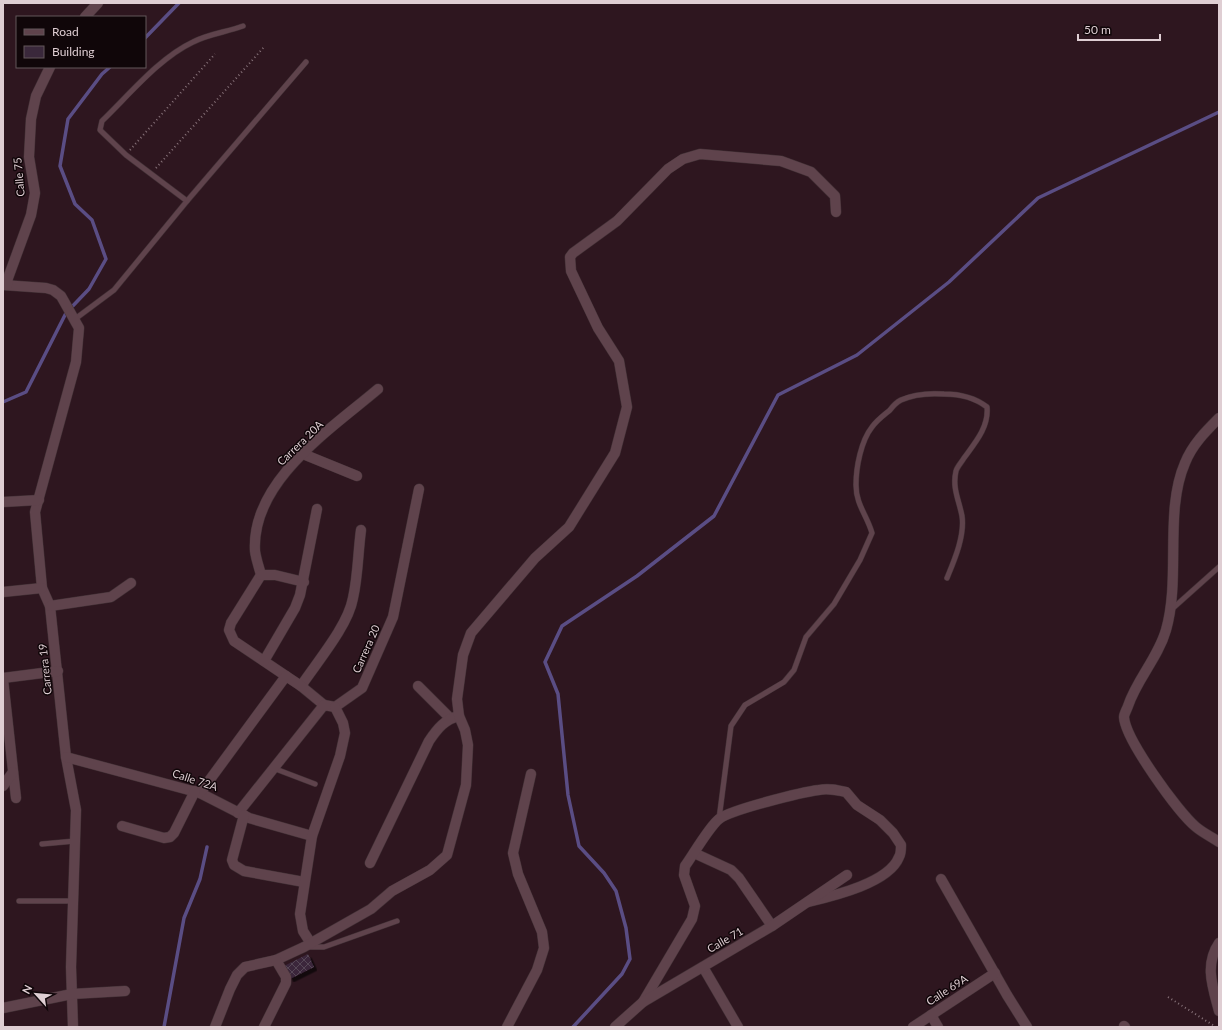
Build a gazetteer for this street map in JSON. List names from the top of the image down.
{
  "streets": {
    "street": [
      "Calle 75",
      "Carrera 20A",
      "Carrera 20",
      "Carrera 19",
      "Calle 72A",
      "Calle 71",
      "Calle 69A"
    ]
  },
  "crossings": [
    ["Carrera 19", "Calle 72A"]
  ],
  "legend": ["Road", "Building"],
  "scale_bar": "50 m",
  "north": "top left"
}
